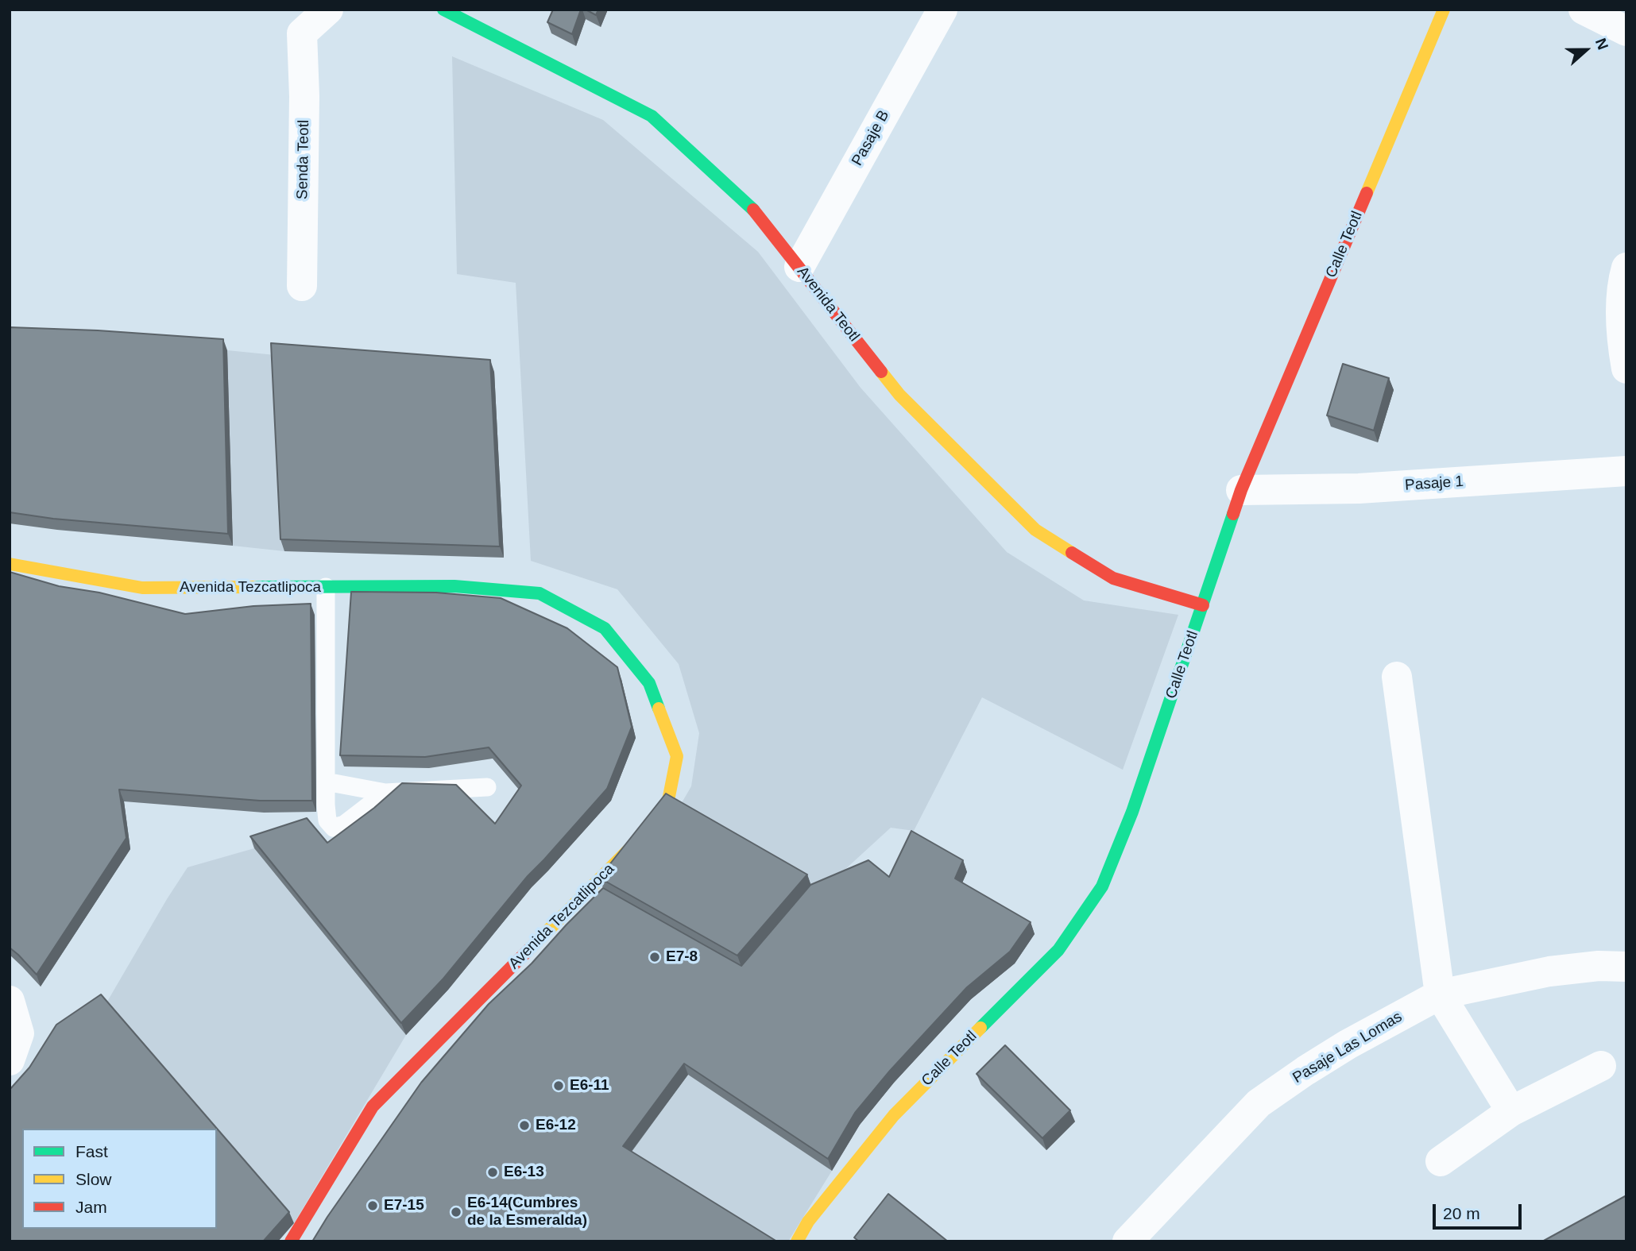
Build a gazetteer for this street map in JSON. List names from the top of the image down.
{
  "streets": {
    "street": [
      "Pasaje B",
      "Senda Teotl",
      "Calle Teotl",
      "Avenida Teotl",
      "Pasaje 1",
      "Avenida Tezcatlipoca",
      "Pasaje Las Lomas"
    ]
  },
  "crossings": [
    ["Pasaje B", "Avenida Teotl"],
    ["Calle Teotl", "Avenida Teotl"],
    ["Calle Teotl", "Pasaje 1"]
  ],
  "places": [
    "E7-8",
    "E6-11",
    "E6-12",
    "E6-13",
    "E7-15",
    "E6-14(Cumbres de la Esmeralda)"
  ],
  "legend": ["Fast", "Slow", "Jam"],
  "scale_bar": "20 m",
  "north": "right"
}
